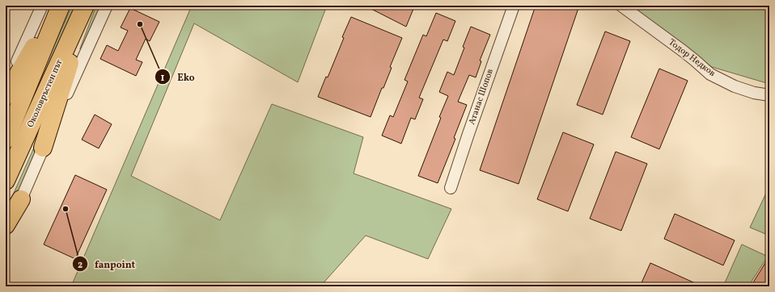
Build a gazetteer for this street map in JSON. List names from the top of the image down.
{
  "streets": {
    "highway": ["Околовръстен път"],
    "street": ["Тодор Недков", "Атанас Шопов"]
  },
  "places": ["Eko", "fanpoint"]
}
